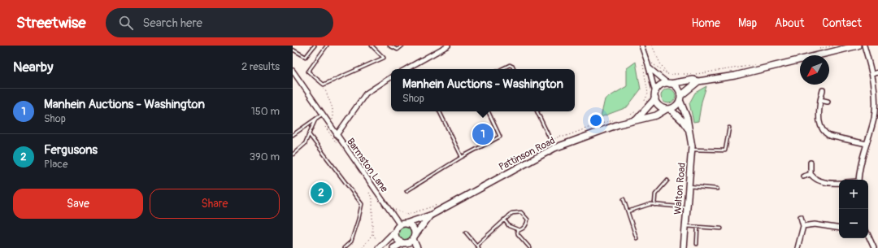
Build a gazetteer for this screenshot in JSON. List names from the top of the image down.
{
  "streets": {
    "street": ["Pattinson Road", "Barmston Lane", "Walton Road"]
  },
  "crossings": [
    ["Pattinson Road", "Barmston Lane"],
    ["Pattinson Road", "Walton Road"]
  ],
  "north": "bottom left",
  "page": {
    "header": "Streetwise",
    "search": "Search here",
    "nav": [
      "Home",
      "Map",
      "About",
      "Contact"
    ],
    "heading": ["Nearby", "2 results"],
    "popup": ["Manhein Auctions - Washington", "Shop"],
    "list": [
      {
        "mark": "1",
        "name": "Manhein Auctions - Washington",
        "note": "Shop",
        "value": "150 m"
      },
      {
        "mark": "2",
        "name": "Fergusons",
        "note": "Place",
        "value": "390 m"
      }
    ],
    "pins": ["1", "2"],
    "buttons": ["Save", "Share"],
    "map_buttons": ["+", "−"]
  }
}
